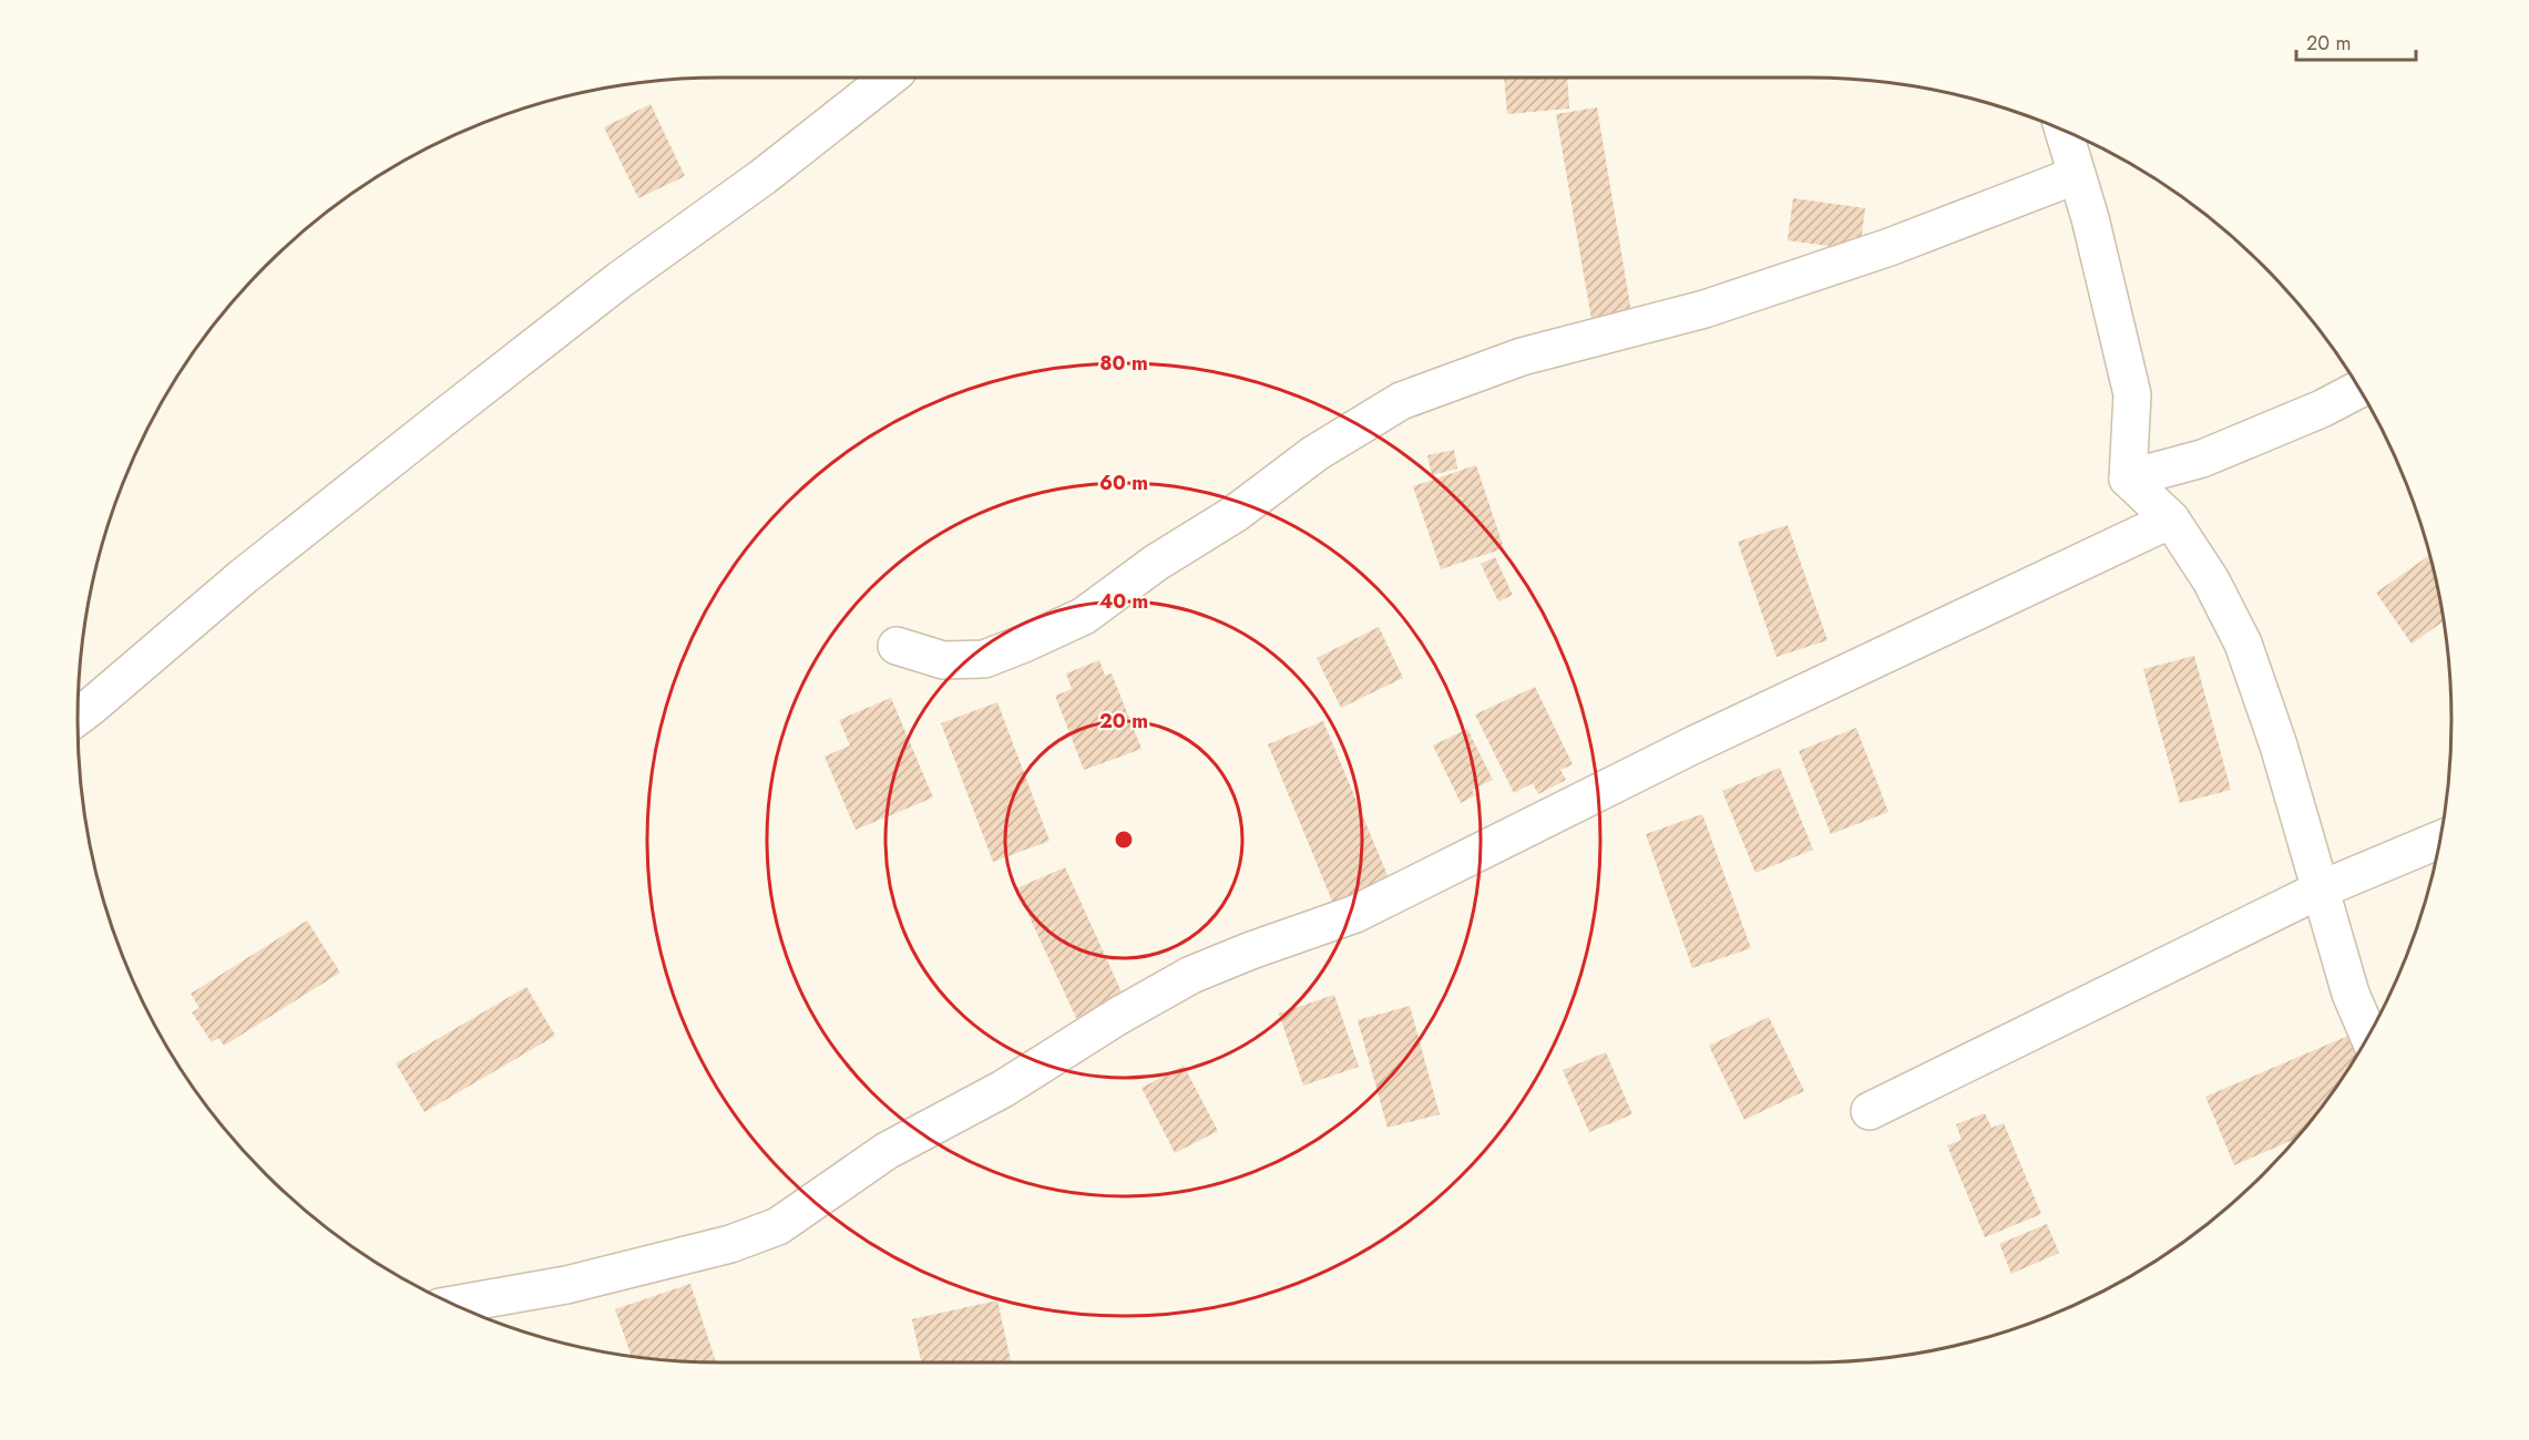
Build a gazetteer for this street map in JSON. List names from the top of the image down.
{
  "scale_bar": "20 m",
  "rings": [
    "80 m",
    "60 m",
    "40 m",
    "20 m"
  ]
}
